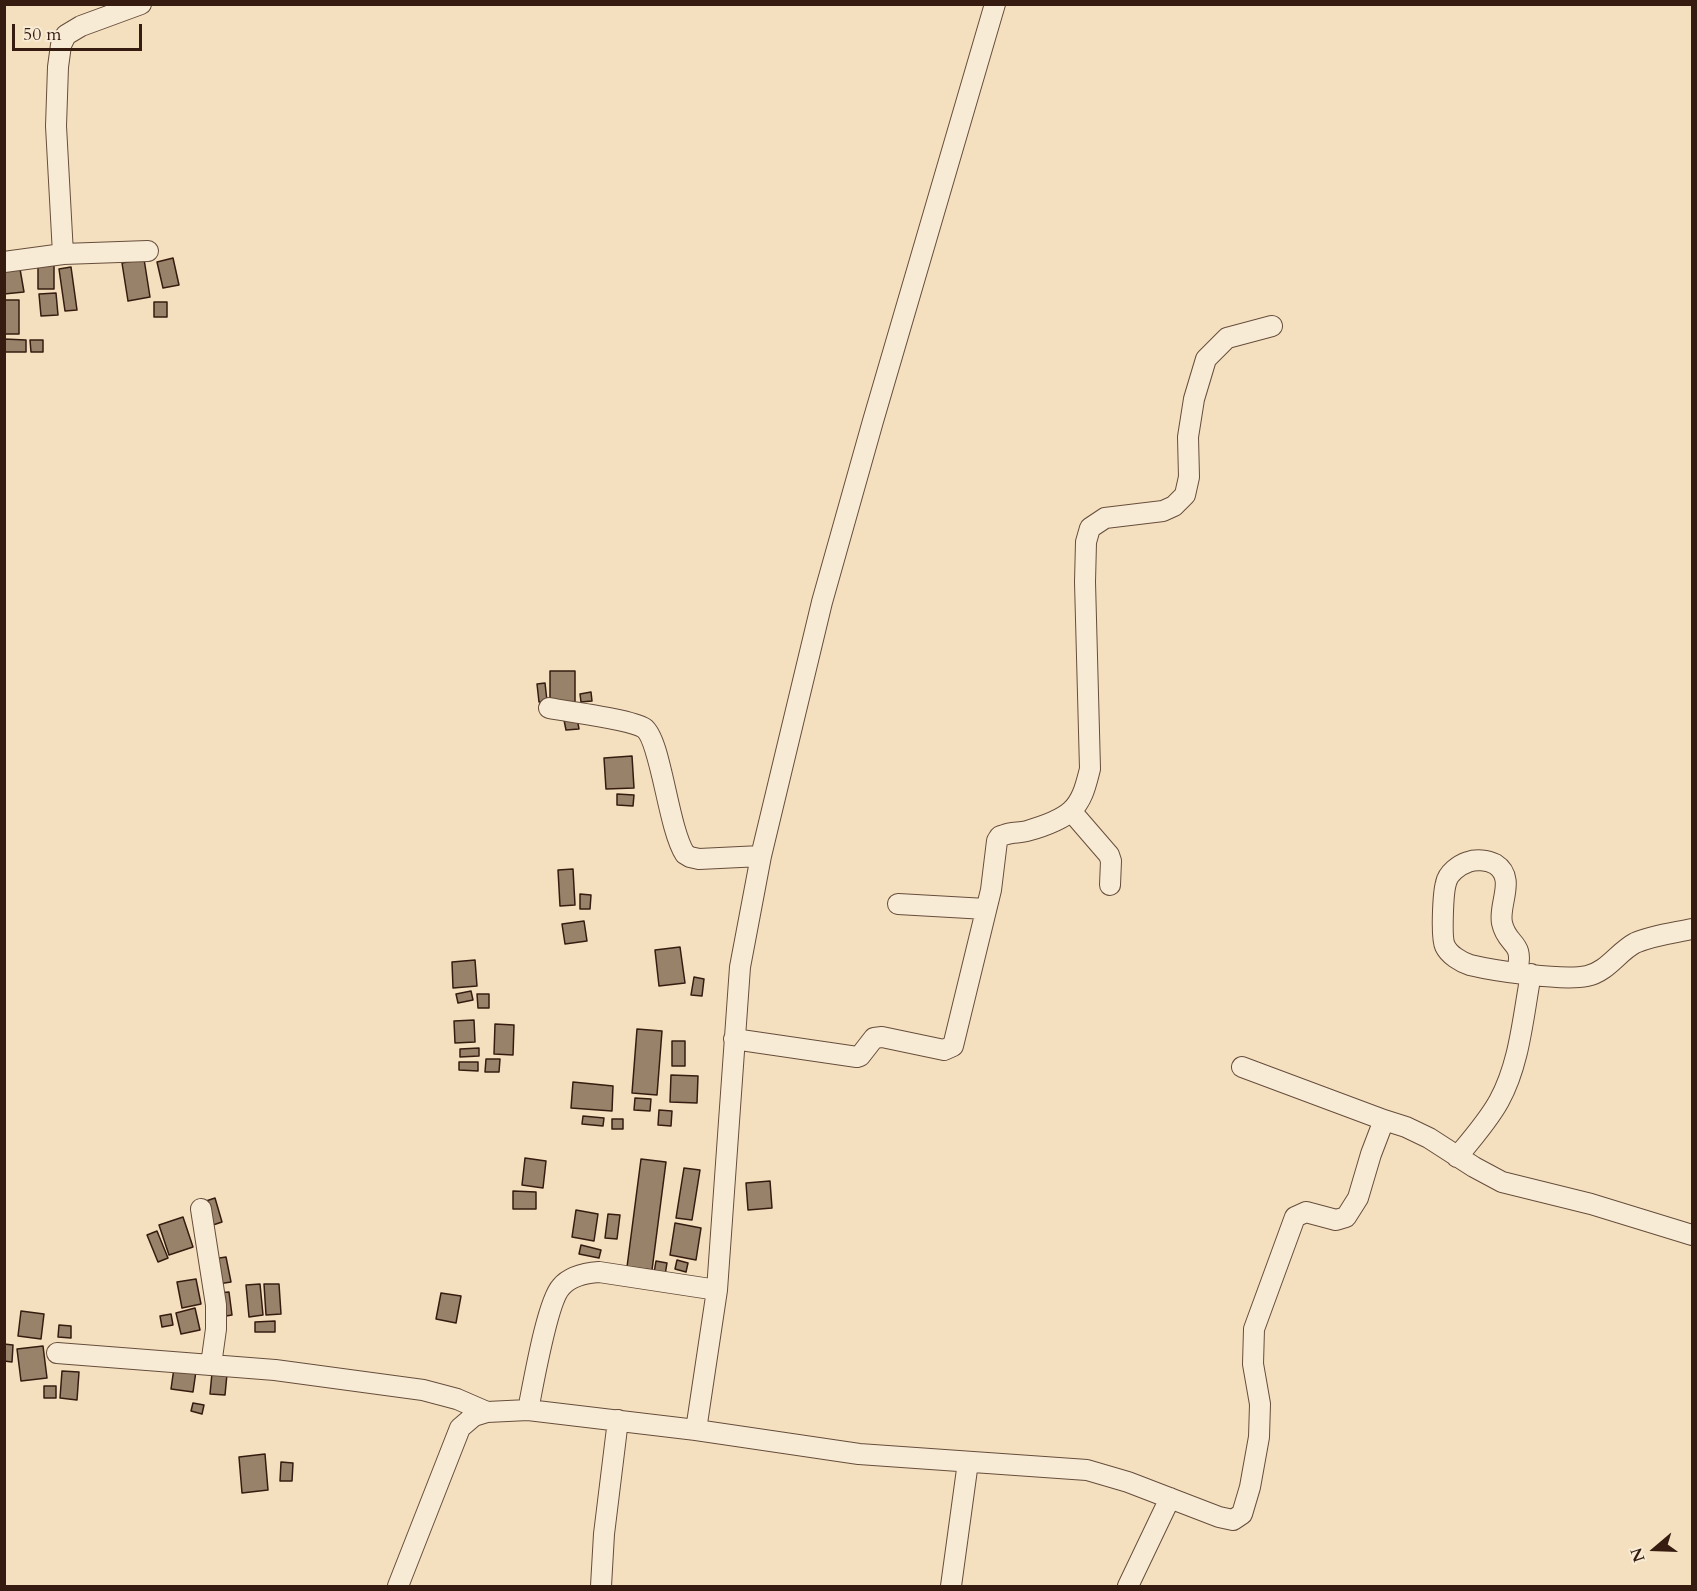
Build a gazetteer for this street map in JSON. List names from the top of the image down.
{
  "scale_bar": "50 m",
  "north": "left"
}
